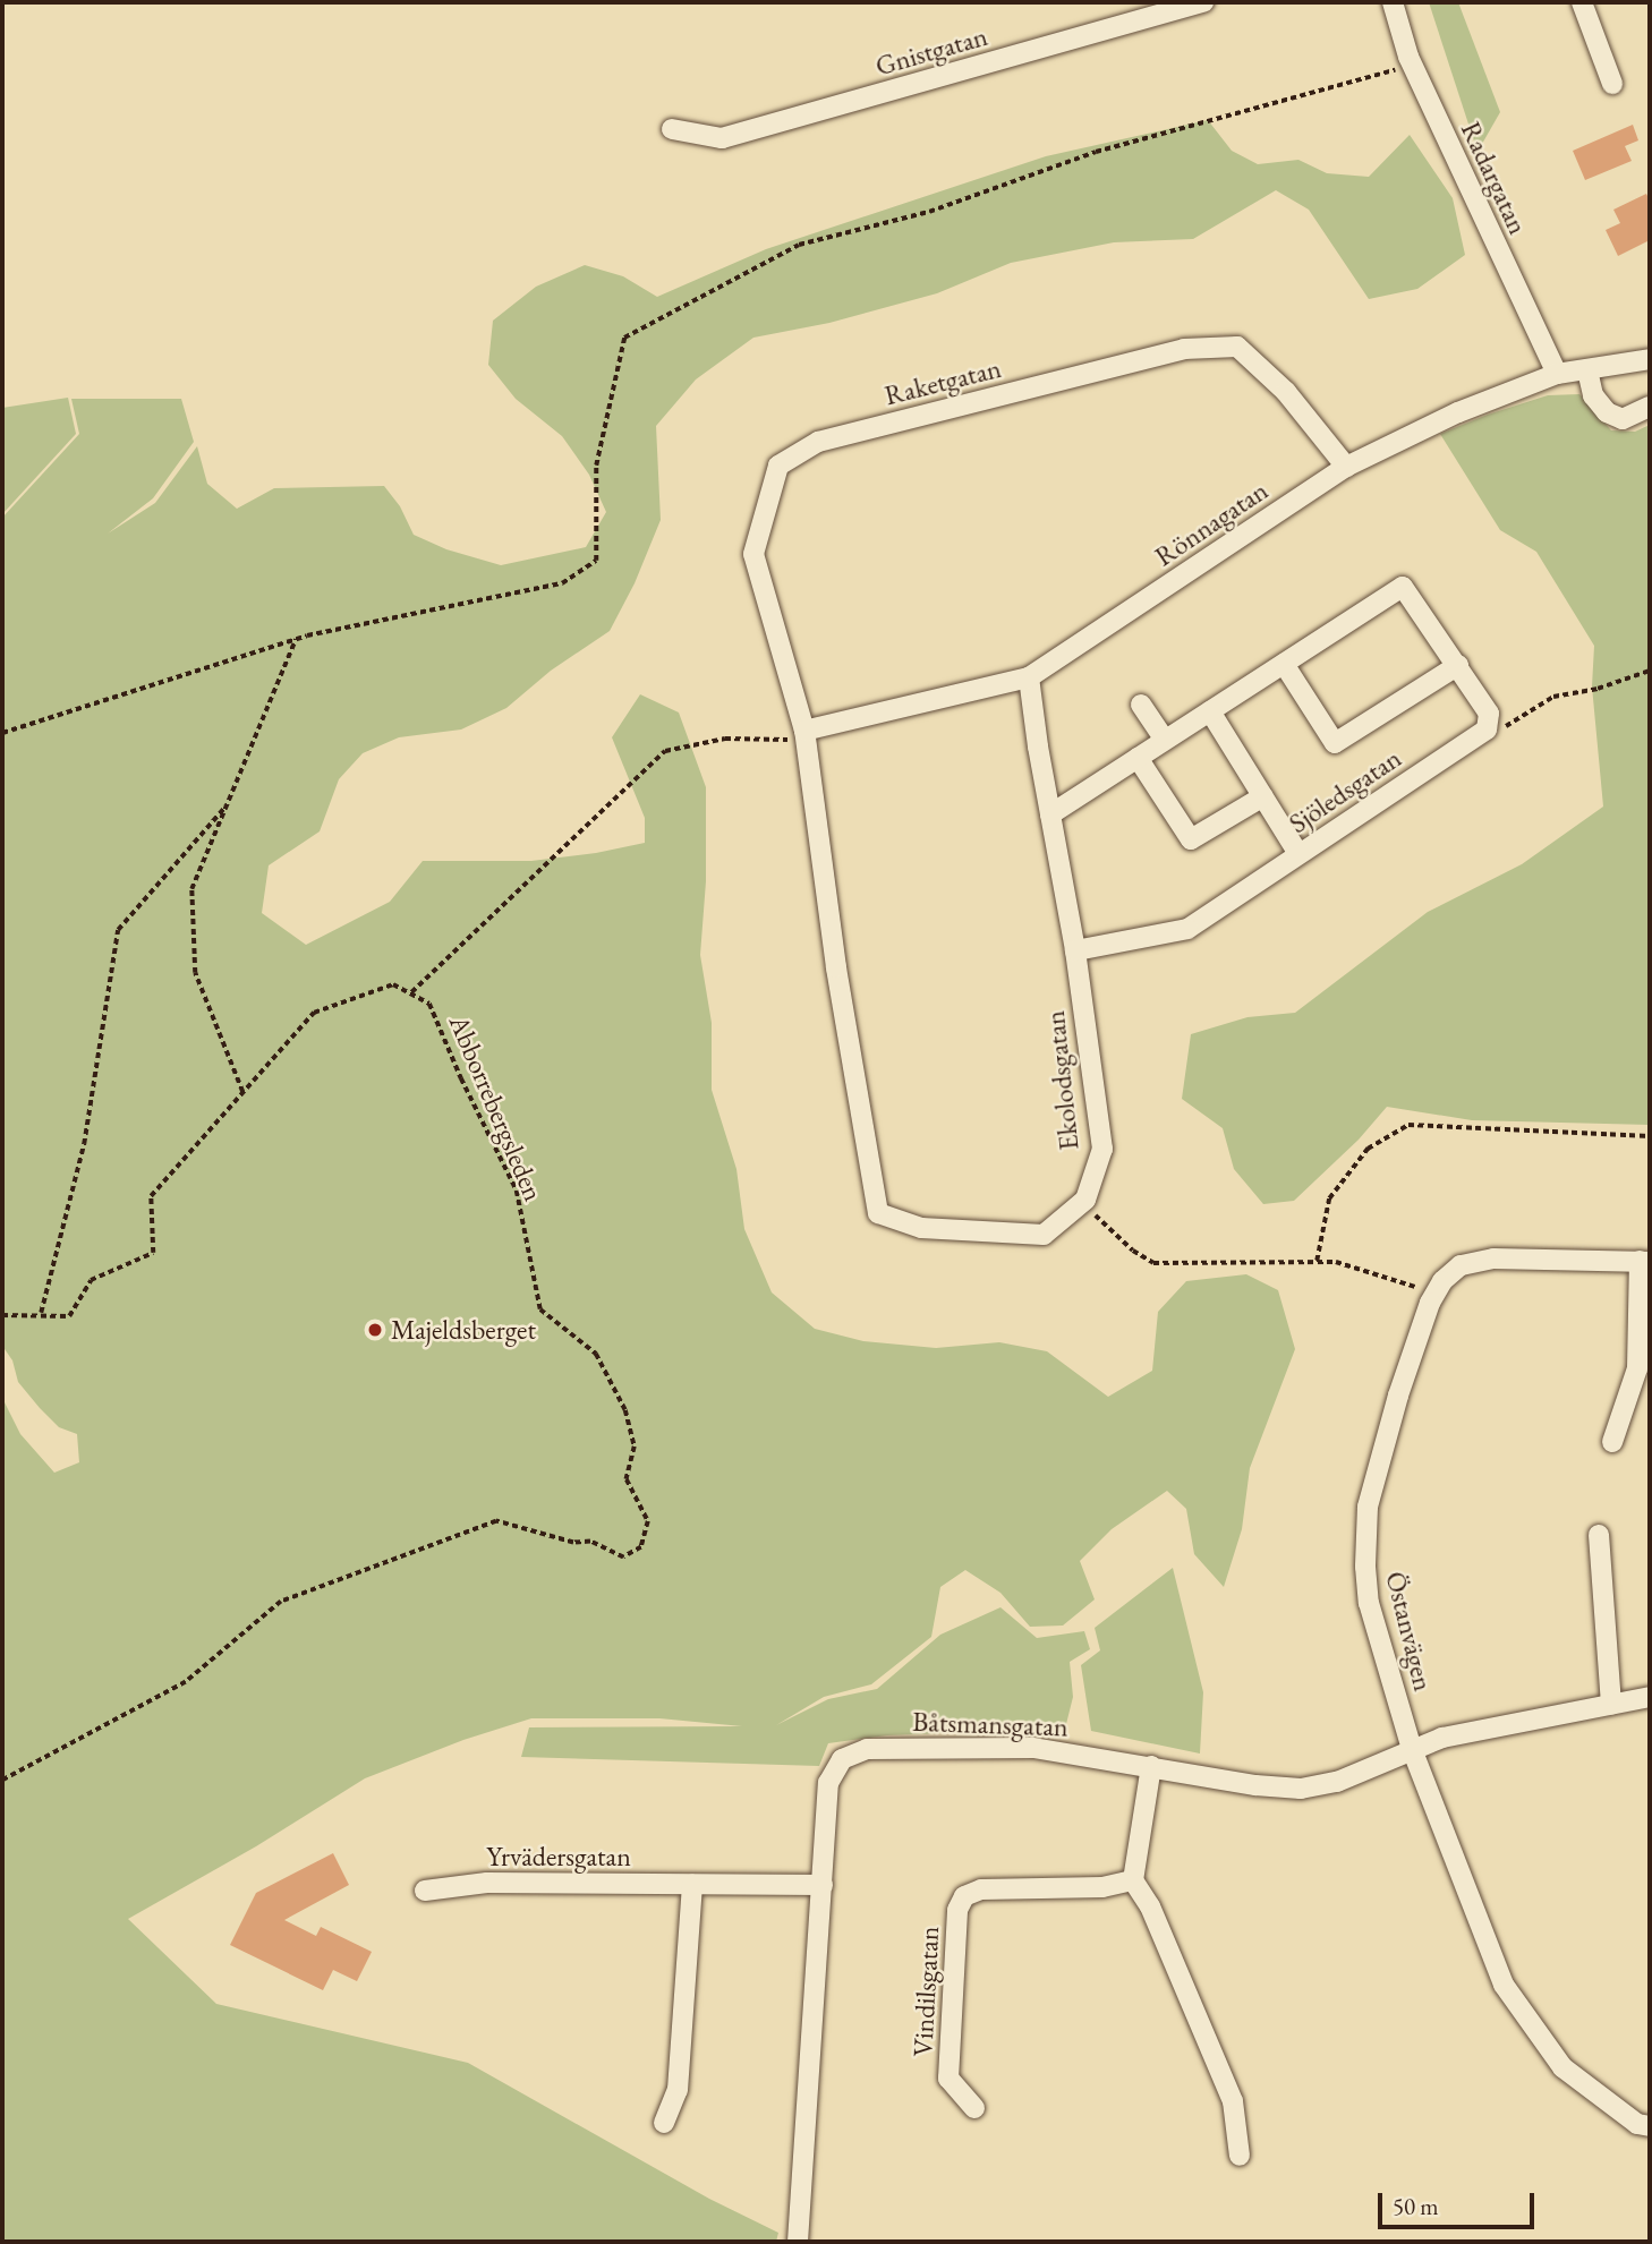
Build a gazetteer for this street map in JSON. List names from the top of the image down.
{
  "streets": {
    "street": [
      "Gnistgatan",
      "Radargatan",
      "Raketgatan",
      "Rönnagatan",
      "Sjöledsgatan",
      "Ekolodsgatan",
      "Östanvägen",
      "Båtsmansgatan",
      "Yrvädersgatan",
      "Vindilsgatan"
    ],
    "path": ["Abborrebergsleden"]
  },
  "crossings": [
    ["Radargatan", "Rönnagatan"],
    ["Raketgatan", "Rönnagatan"],
    ["Raketgatan", "Ekolodsgatan"],
    ["Rönnagatan", "Ekolodsgatan"],
    ["Sjöledsgatan", "Ekolodsgatan"],
    ["Östanvägen", "Båtsmansgatan"],
    ["Båtsmansgatan", "Yrvädersgatan"]
  ],
  "places": ["Majeldsberget"],
  "scale_bar": "50 m"
}
